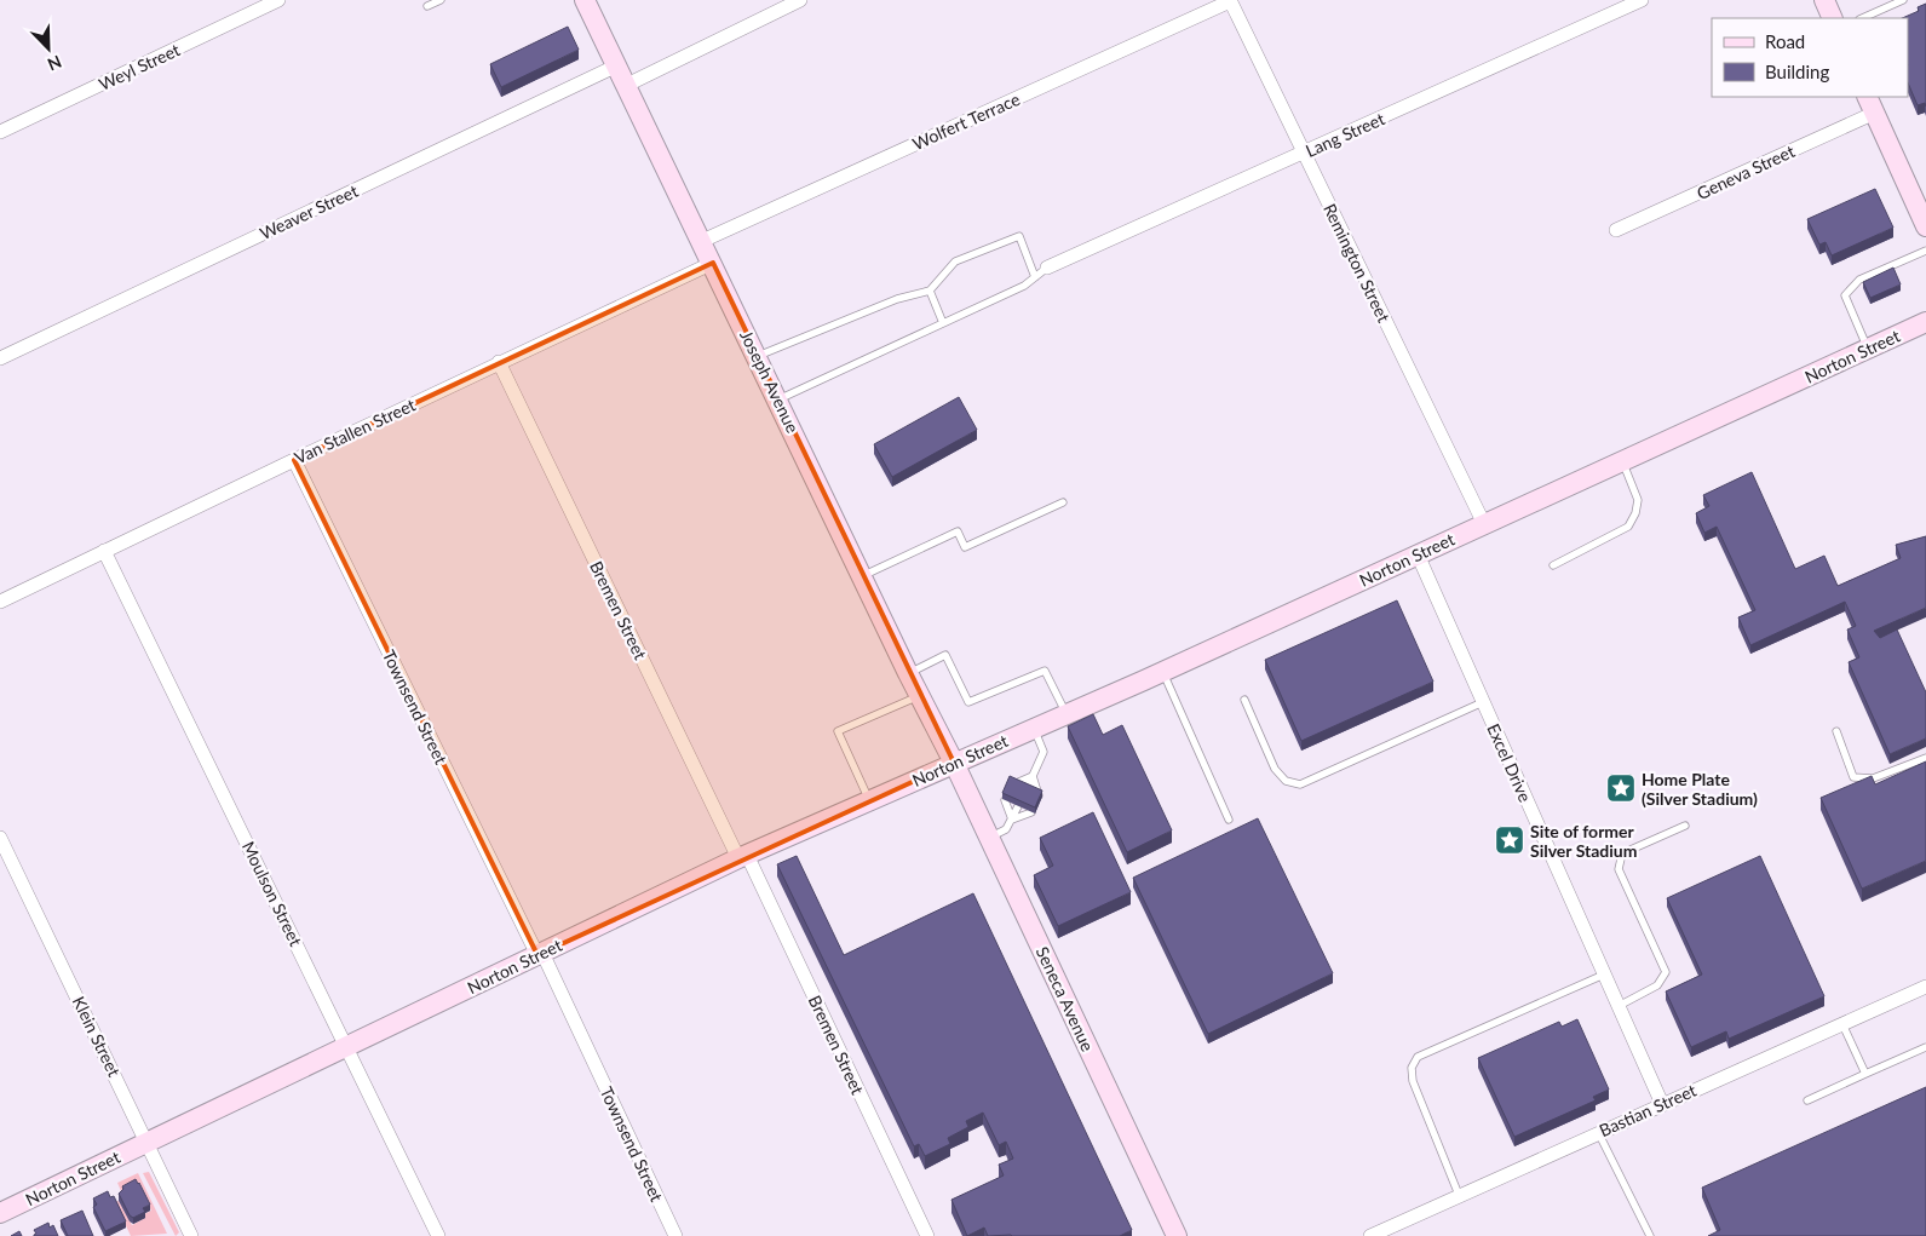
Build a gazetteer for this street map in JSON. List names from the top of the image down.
{
  "streets": {
    "main road": ["Norton Street", "Joseph Avenue", "Seneca Avenue"],
    "street": [
      "Weyl Street",
      "Wolfert Terrace",
      "Lang Street",
      "Geneva Street",
      "Weaver Street",
      "Remington Street",
      "Van Stallen Street",
      "Bremen Street",
      "Townsend Street",
      "Excel Drive",
      "Moulson Street",
      "Klein Street",
      "Bastian Street"
    ]
  },
  "crossings": [
    ["Wolfert Terrace", "Remington Street"],
    ["Wolfert Terrace", "Joseph Avenue"],
    ["Lang Street", "Remington Street"],
    ["Weaver Street", "Joseph Avenue"],
    ["Remington Street", "Norton Street"],
    ["Norton Street", "Joseph Avenue"],
    ["Norton Street", "Bremen Street"],
    ["Norton Street", "Townsend Street"],
    ["Norton Street", "Excel Drive"],
    ["Norton Street", "Moulson Street"],
    ["Norton Street", "Seneca Avenue"],
    ["Norton Street", "Klein Street"],
    ["Joseph Avenue", "Van Stallen Street"],
    ["Joseph Avenue", "Seneca Avenue"],
    ["Van Stallen Street", "Bremen Street"],
    ["Van Stallen Street", "Townsend Street"],
    ["Van Stallen Street", "Moulson Street"],
    ["Excel Drive", "Bastian Street"]
  ],
  "places": {
    "place": ["Home Plate (Silver Stadium)", "Site of former Silver Stadium"]
  },
  "legend": ["Road", "Building"],
  "north": "bottom right"
}
